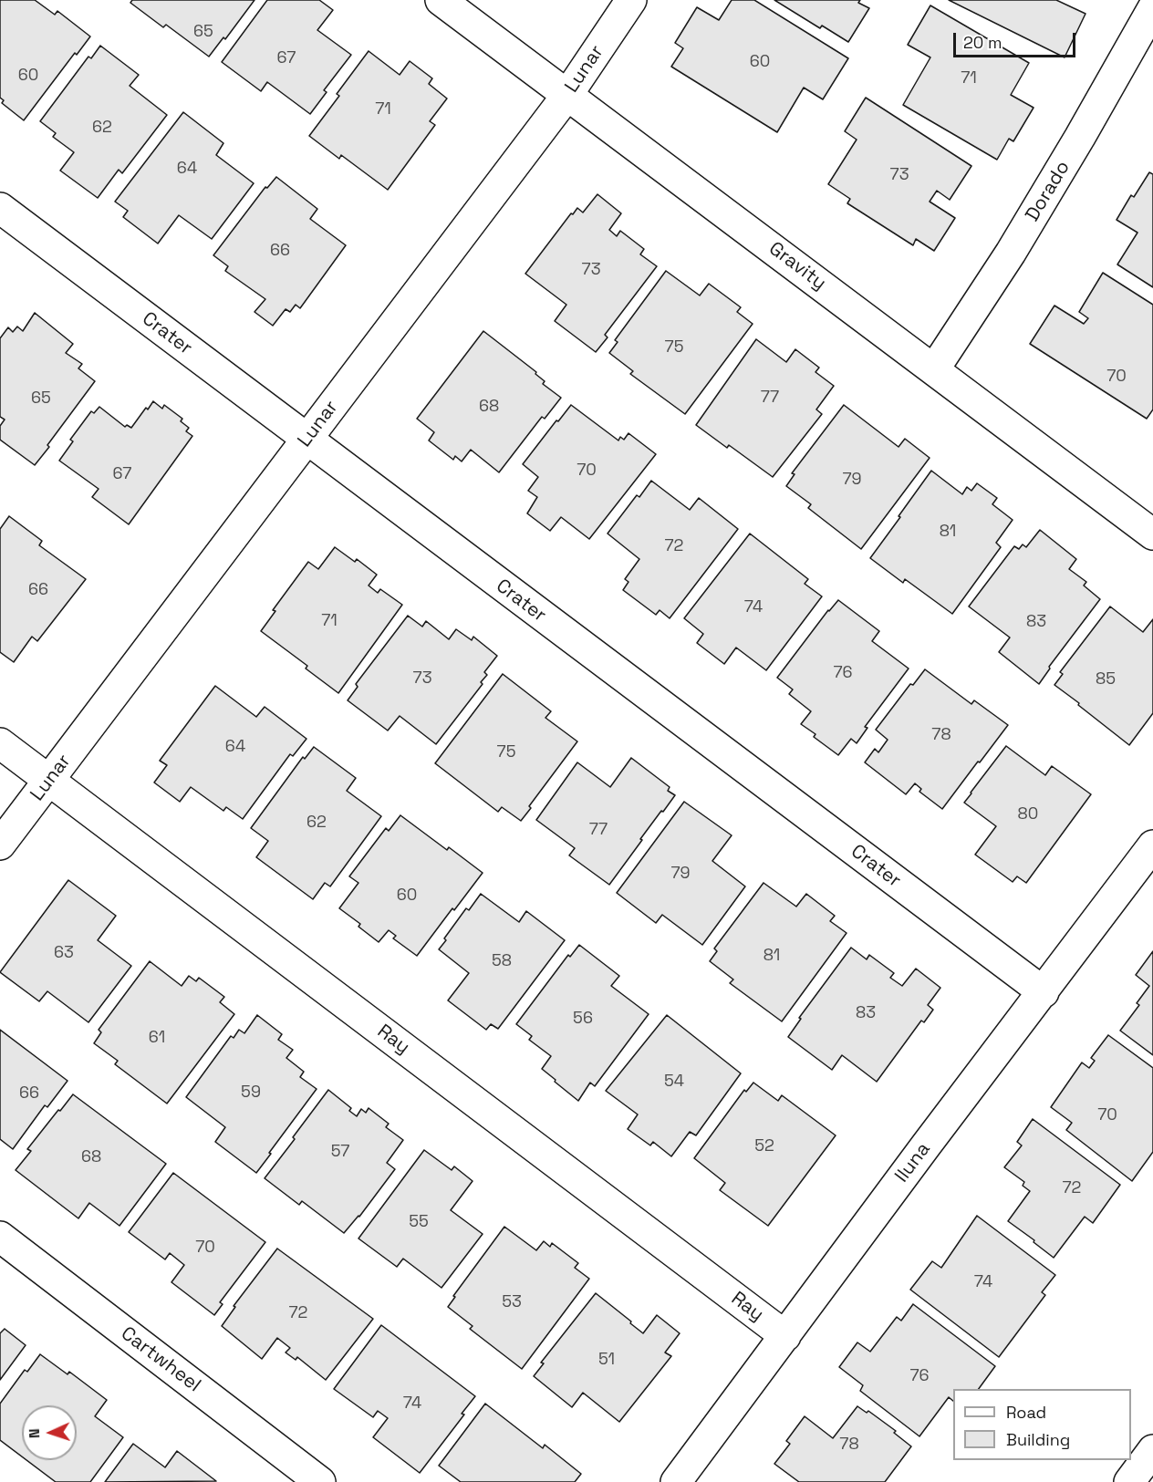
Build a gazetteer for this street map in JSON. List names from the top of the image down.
{
  "streets": {
    "street": [
      "Lunar",
      "Dorado",
      "Gravity",
      "Crater",
      "Ray",
      "Iluna",
      "Cartwheel"
    ]
  },
  "crossings": [
    ["Lunar", "Gravity"],
    ["Lunar", "Crater"],
    ["Lunar", "Ray"],
    ["Dorado", "Gravity"],
    ["Crater", "Iluna"],
    ["Ray", "Iluna"]
  ],
  "house_numbers": [
    "65",
    "67",
    "60",
    "60",
    "71",
    "71",
    "62",
    "64",
    "73",
    "66",
    "73",
    "75",
    "70",
    "77",
    "65",
    "68",
    "70",
    "67",
    "79",
    "81",
    "72",
    "66",
    "74",
    "71",
    "83",
    "76",
    "73",
    "85",
    "78",
    "64",
    "75",
    "80",
    "62",
    "77",
    "79",
    "60",
    "63",
    "81",
    "58",
    "83",
    "56",
    "61",
    "54",
    "59",
    "66",
    "70",
    "52",
    "57",
    "68",
    "72",
    "55",
    "70",
    "74",
    "53",
    "72",
    "51",
    "76",
    "74",
    "78"
  ],
  "legend": ["Road", "Building"],
  "scale_bar": "20 m",
  "north": "left"
}
